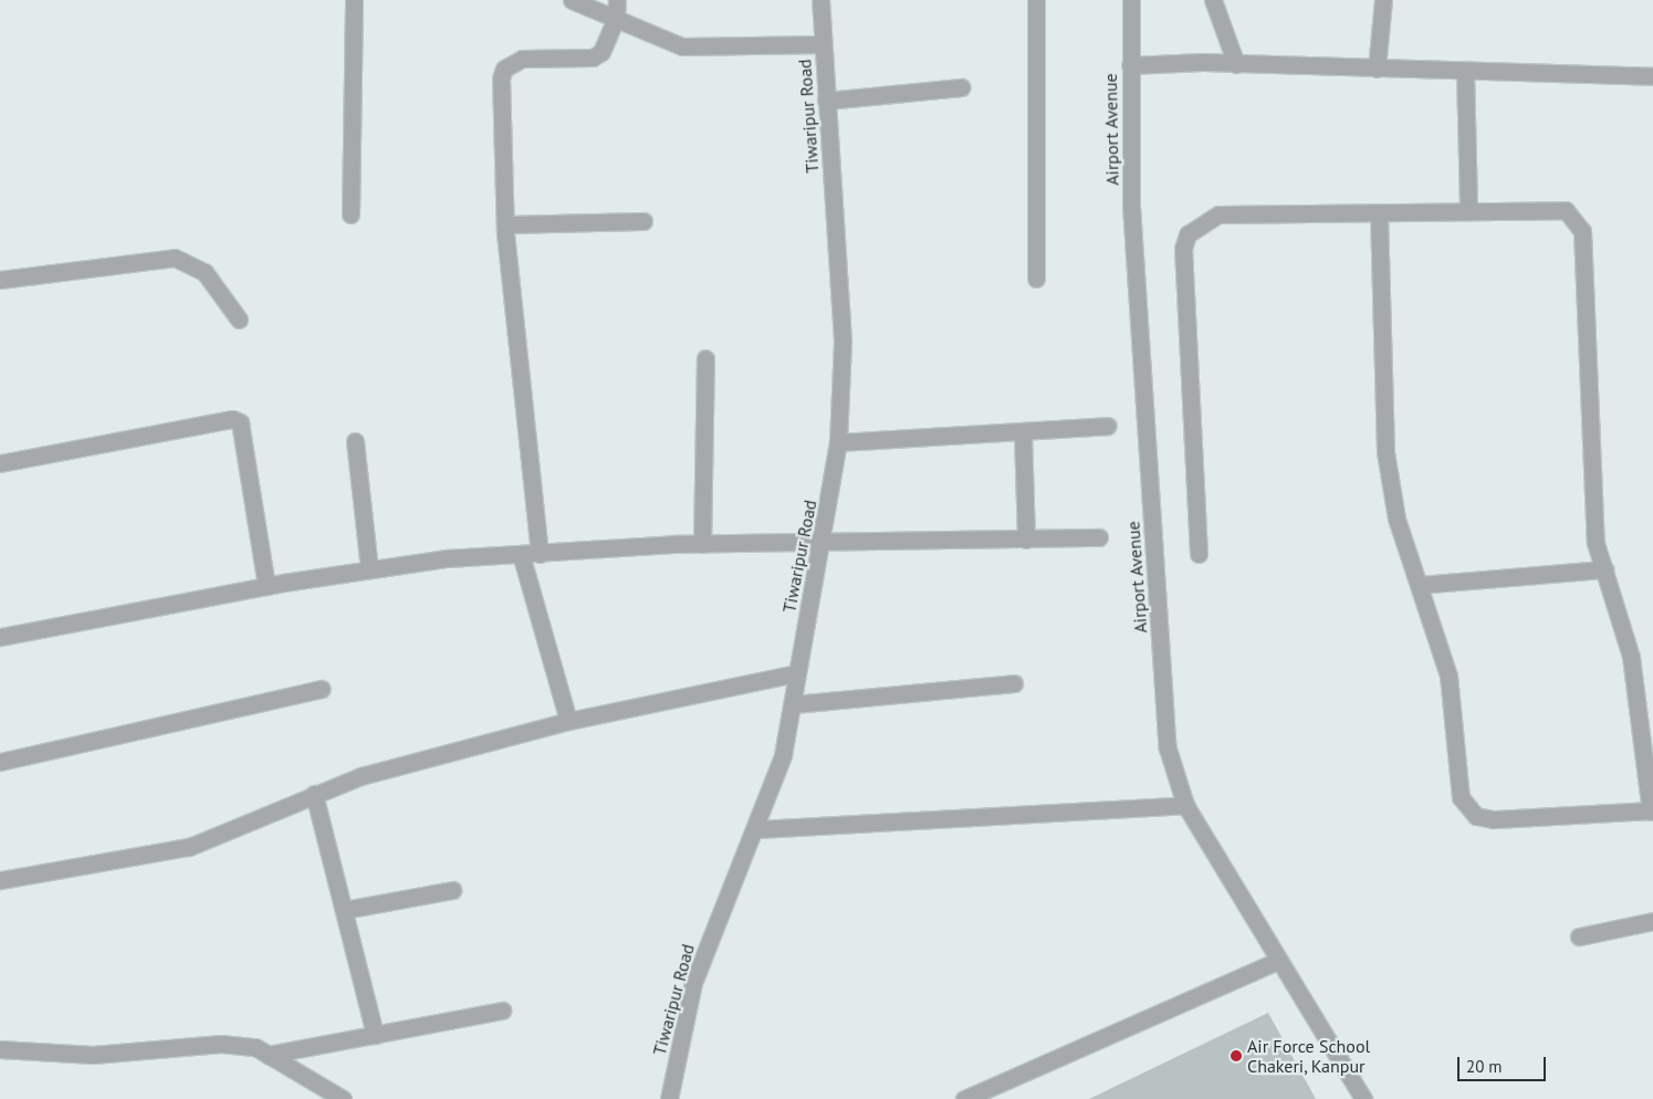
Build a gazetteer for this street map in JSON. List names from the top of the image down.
{
  "streets": {
    "street": ["Tiwaripur Road", "Airport Avenue"]
  },
  "places": ["Air Force School Chakeri, Kanpur"],
  "scale_bar": "20 m"
}
